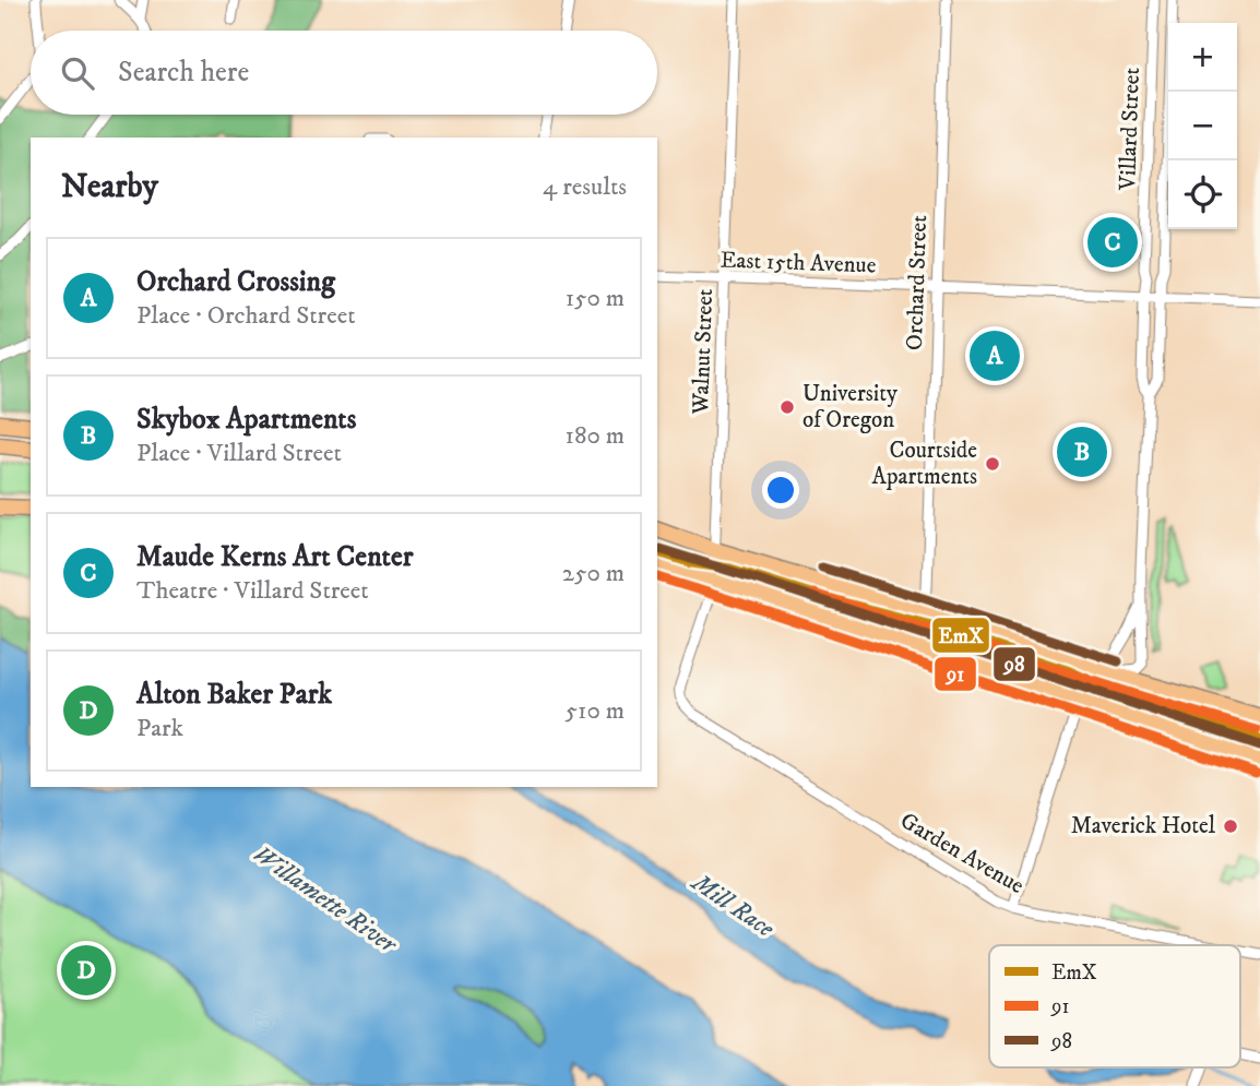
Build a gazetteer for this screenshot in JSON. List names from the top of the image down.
{
  "streets": {
    "street": [
      "Villard Street",
      "East 15th Avenue",
      "Orchard Street",
      "Walnut Street",
      "Garden Avenue"
    ]
  },
  "crossings": [
    ["Villard Street", "East 15th Avenue"],
    ["East 15th Avenue", "Orchard Street"],
    ["East 15th Avenue", "Walnut Street"],
    ["Walnut Street", "Garden Avenue"]
  ],
  "water": ["Willamette River", "Mill Race"],
  "places": ["University of Oregon", "Courtside Apartments", "Maverick Hotel"],
  "lines": ["transit line 98", "transit line EmX", "transit line 91"],
  "legend": ["EmX", "91", "98"],
  "page": {
    "map_buttons": ["+", "−"],
    "search": "Search here",
    "heading": ["Nearby", "4 results"],
    "pins": [
      "C",
      "A",
      "B",
      "D"
    ],
    "list": [
      {
        "mark": "A",
        "name": "Orchard Crossing",
        "note": "Place · Orchard Street",
        "value": "150 m"
      },
      {
        "mark": "B",
        "name": "Skybox Apartments",
        "note": "Place · Villard Street",
        "value": "180 m"
      },
      {
        "mark": "C",
        "name": "Maude Kerns Art Center",
        "note": "Theatre · Villard Street",
        "value": "250 m"
      },
      {
        "mark": "D",
        "name": "Alton Baker Park",
        "note": "Park",
        "value": "510 m"
      }
    ]
  }
}
